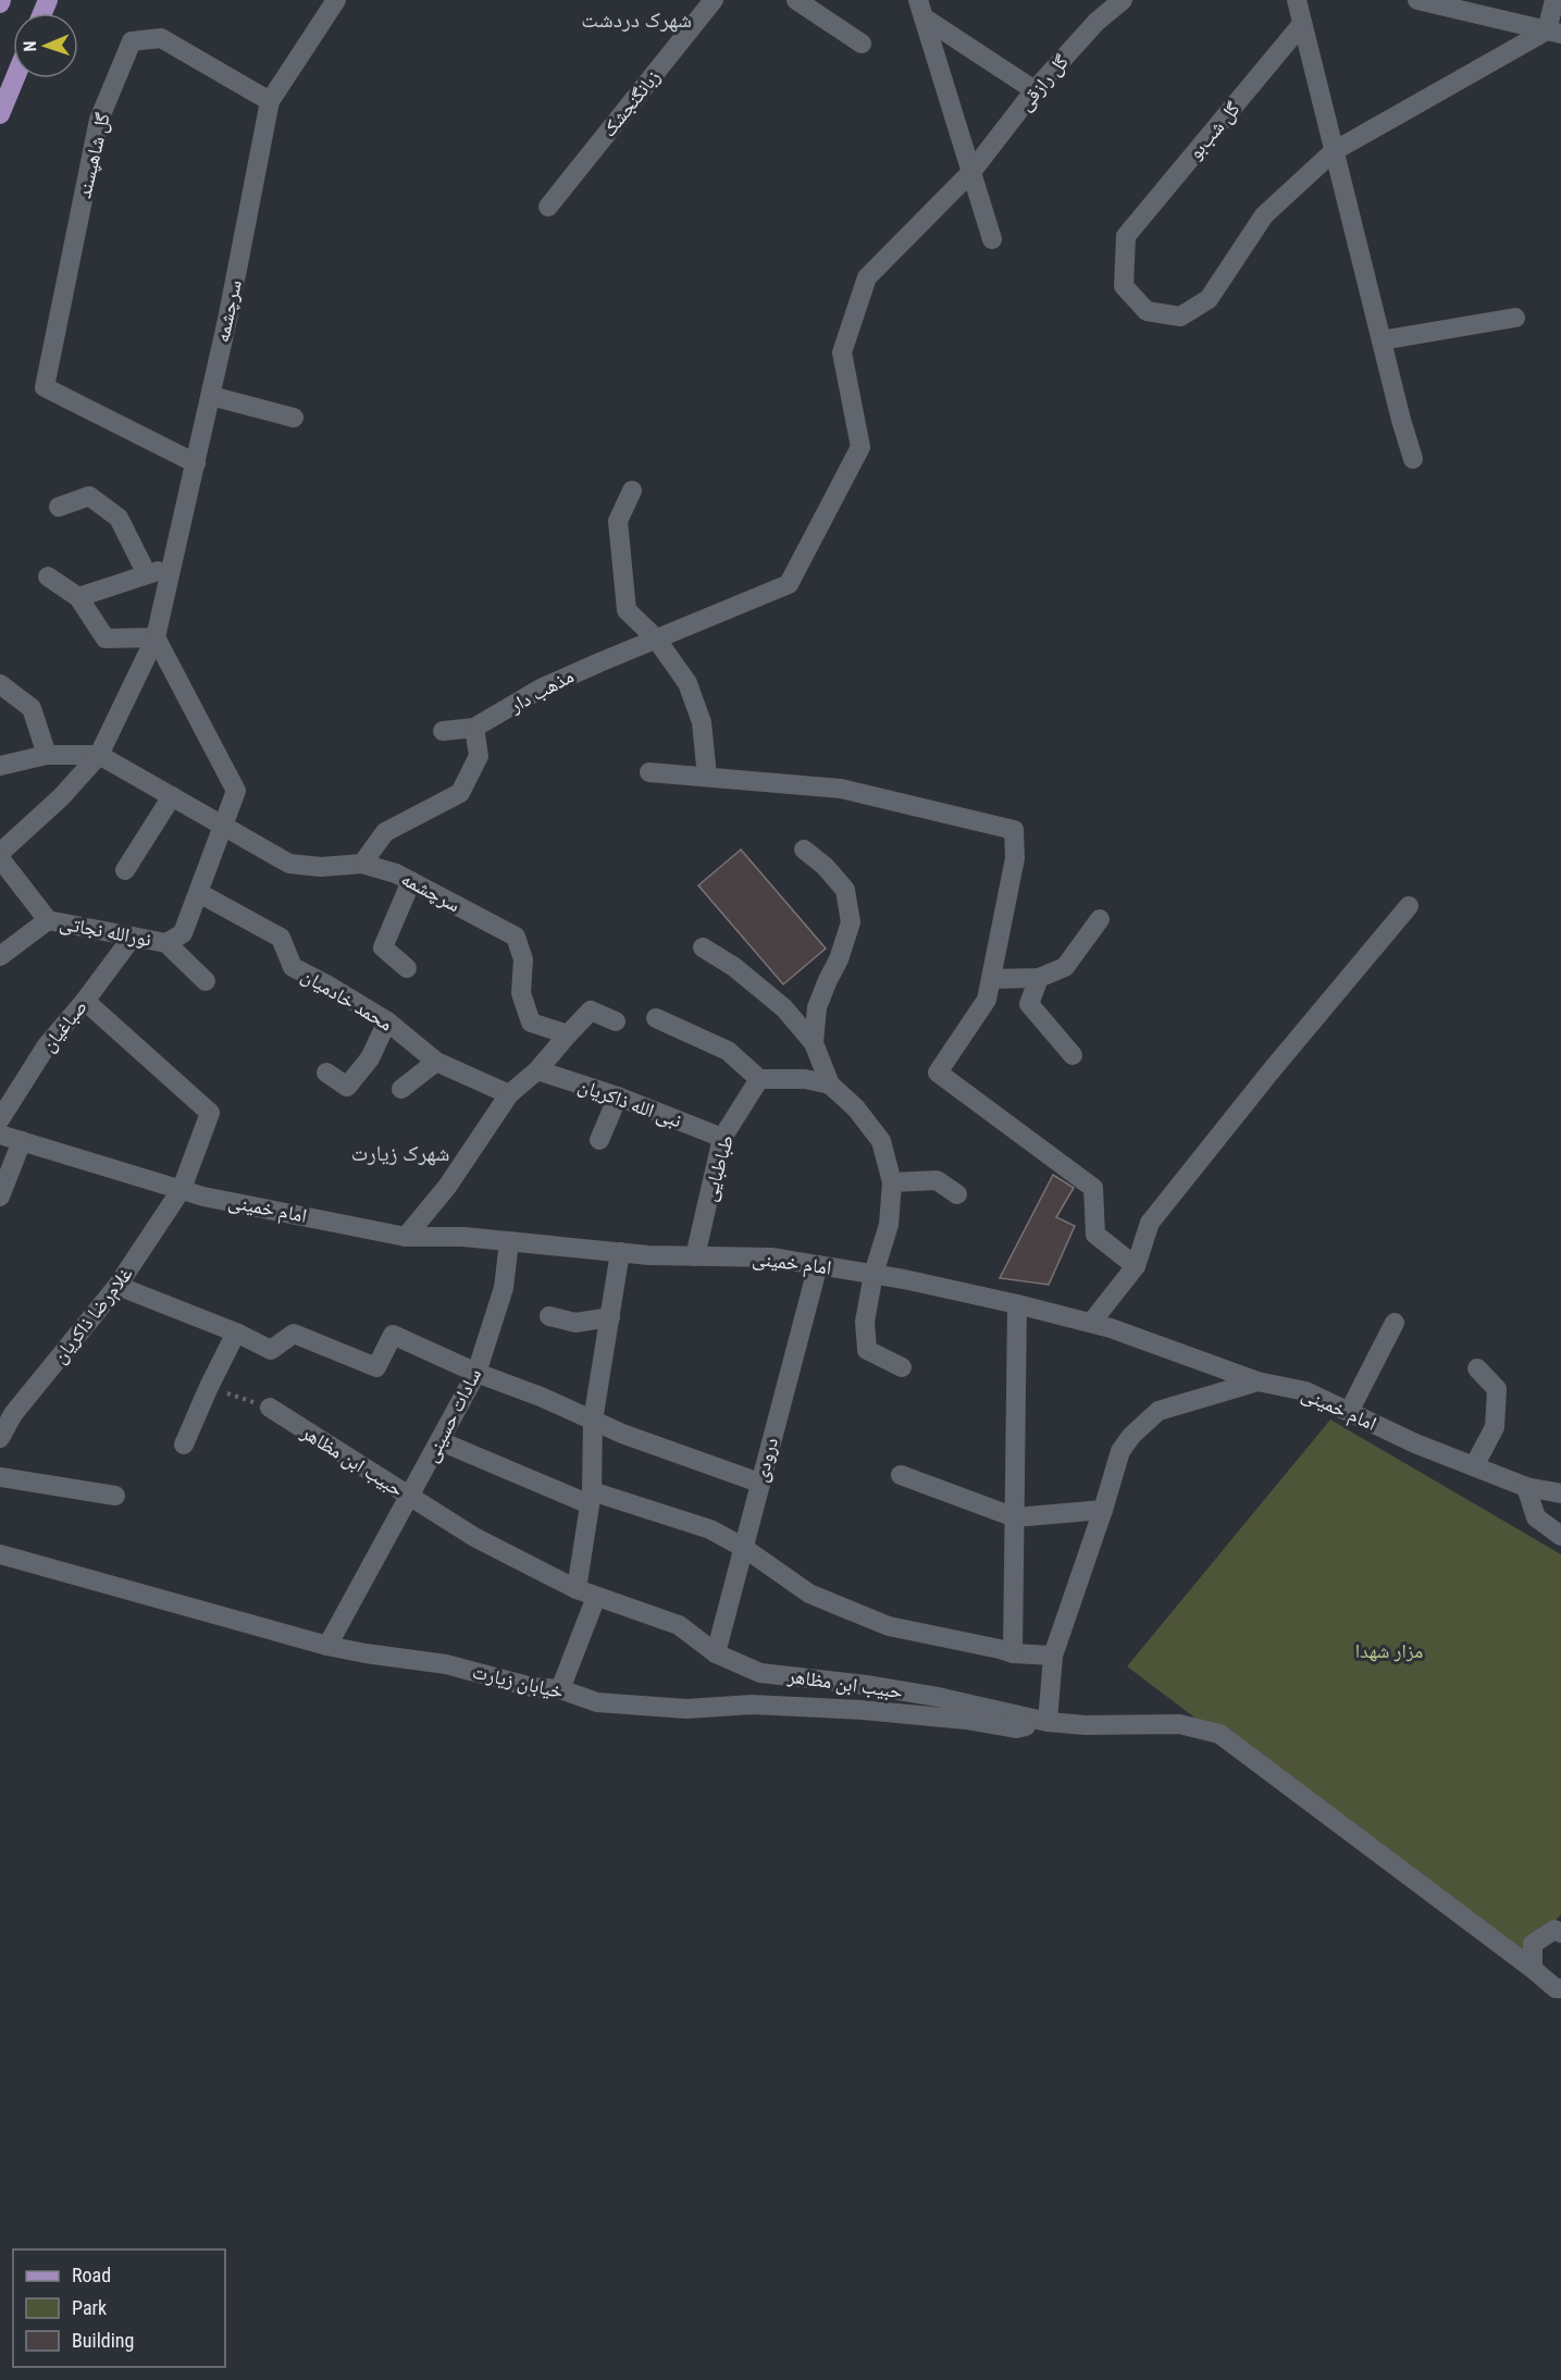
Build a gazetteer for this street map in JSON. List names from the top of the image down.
{
  "streets": {
    "street": [
      "گل رازقی",
      "زبانگنجشک",
      "گل شب‌بو",
      "گل شاهپسند",
      "سرچشمه",
      "مذهب دار",
      "نورالله نجاتی",
      "محمد خادمیان",
      "صباغیان",
      "نبی الله ذاکریان",
      "طباطبایی",
      "امام خمینی",
      "غلام‌رضا ذاکریان",
      "سادات حسینی",
      "درودی",
      "حبیب ابن مظاهر",
      "خیابان زیارت"
    ]
  },
  "crossings": [
    ["گل رازقی", "مذهب دار"],
    ["گل شاهپسند", "سرچشمه"],
    ["سرچشمه", "نورالله نجاتی"],
    ["نورالله نجاتی", "محمد خادمیان"],
    ["نورالله نجاتی", "صباغیان"],
    ["صباغیان", "غلام‌رضا ذاکریان"],
    ["نبی الله ذاکریان", "طباطبایی"],
    ["طباطبایی", "امام خمینی"],
    ["امام خمینی", "غلام‌رضا ذاکریان"],
    ["امام خمینی", "سادات حسینی"],
    ["امام خمینی", "درودی"],
    ["سادات حسینی", "حبیب ابن مظاهر"],
    ["سادات حسینی", "خیابان زیارت"],
    ["درودی", "حبیب ابن مظاهر"],
    ["حبیب ابن مظاهر", "خیابان زیارت"]
  ],
  "districts": ["شهرک دردشت", "شهرک زیارت"],
  "parks": ["مزار شهدا"],
  "legend": ["Road", "Park", "Building"],
  "north": "left"
}
